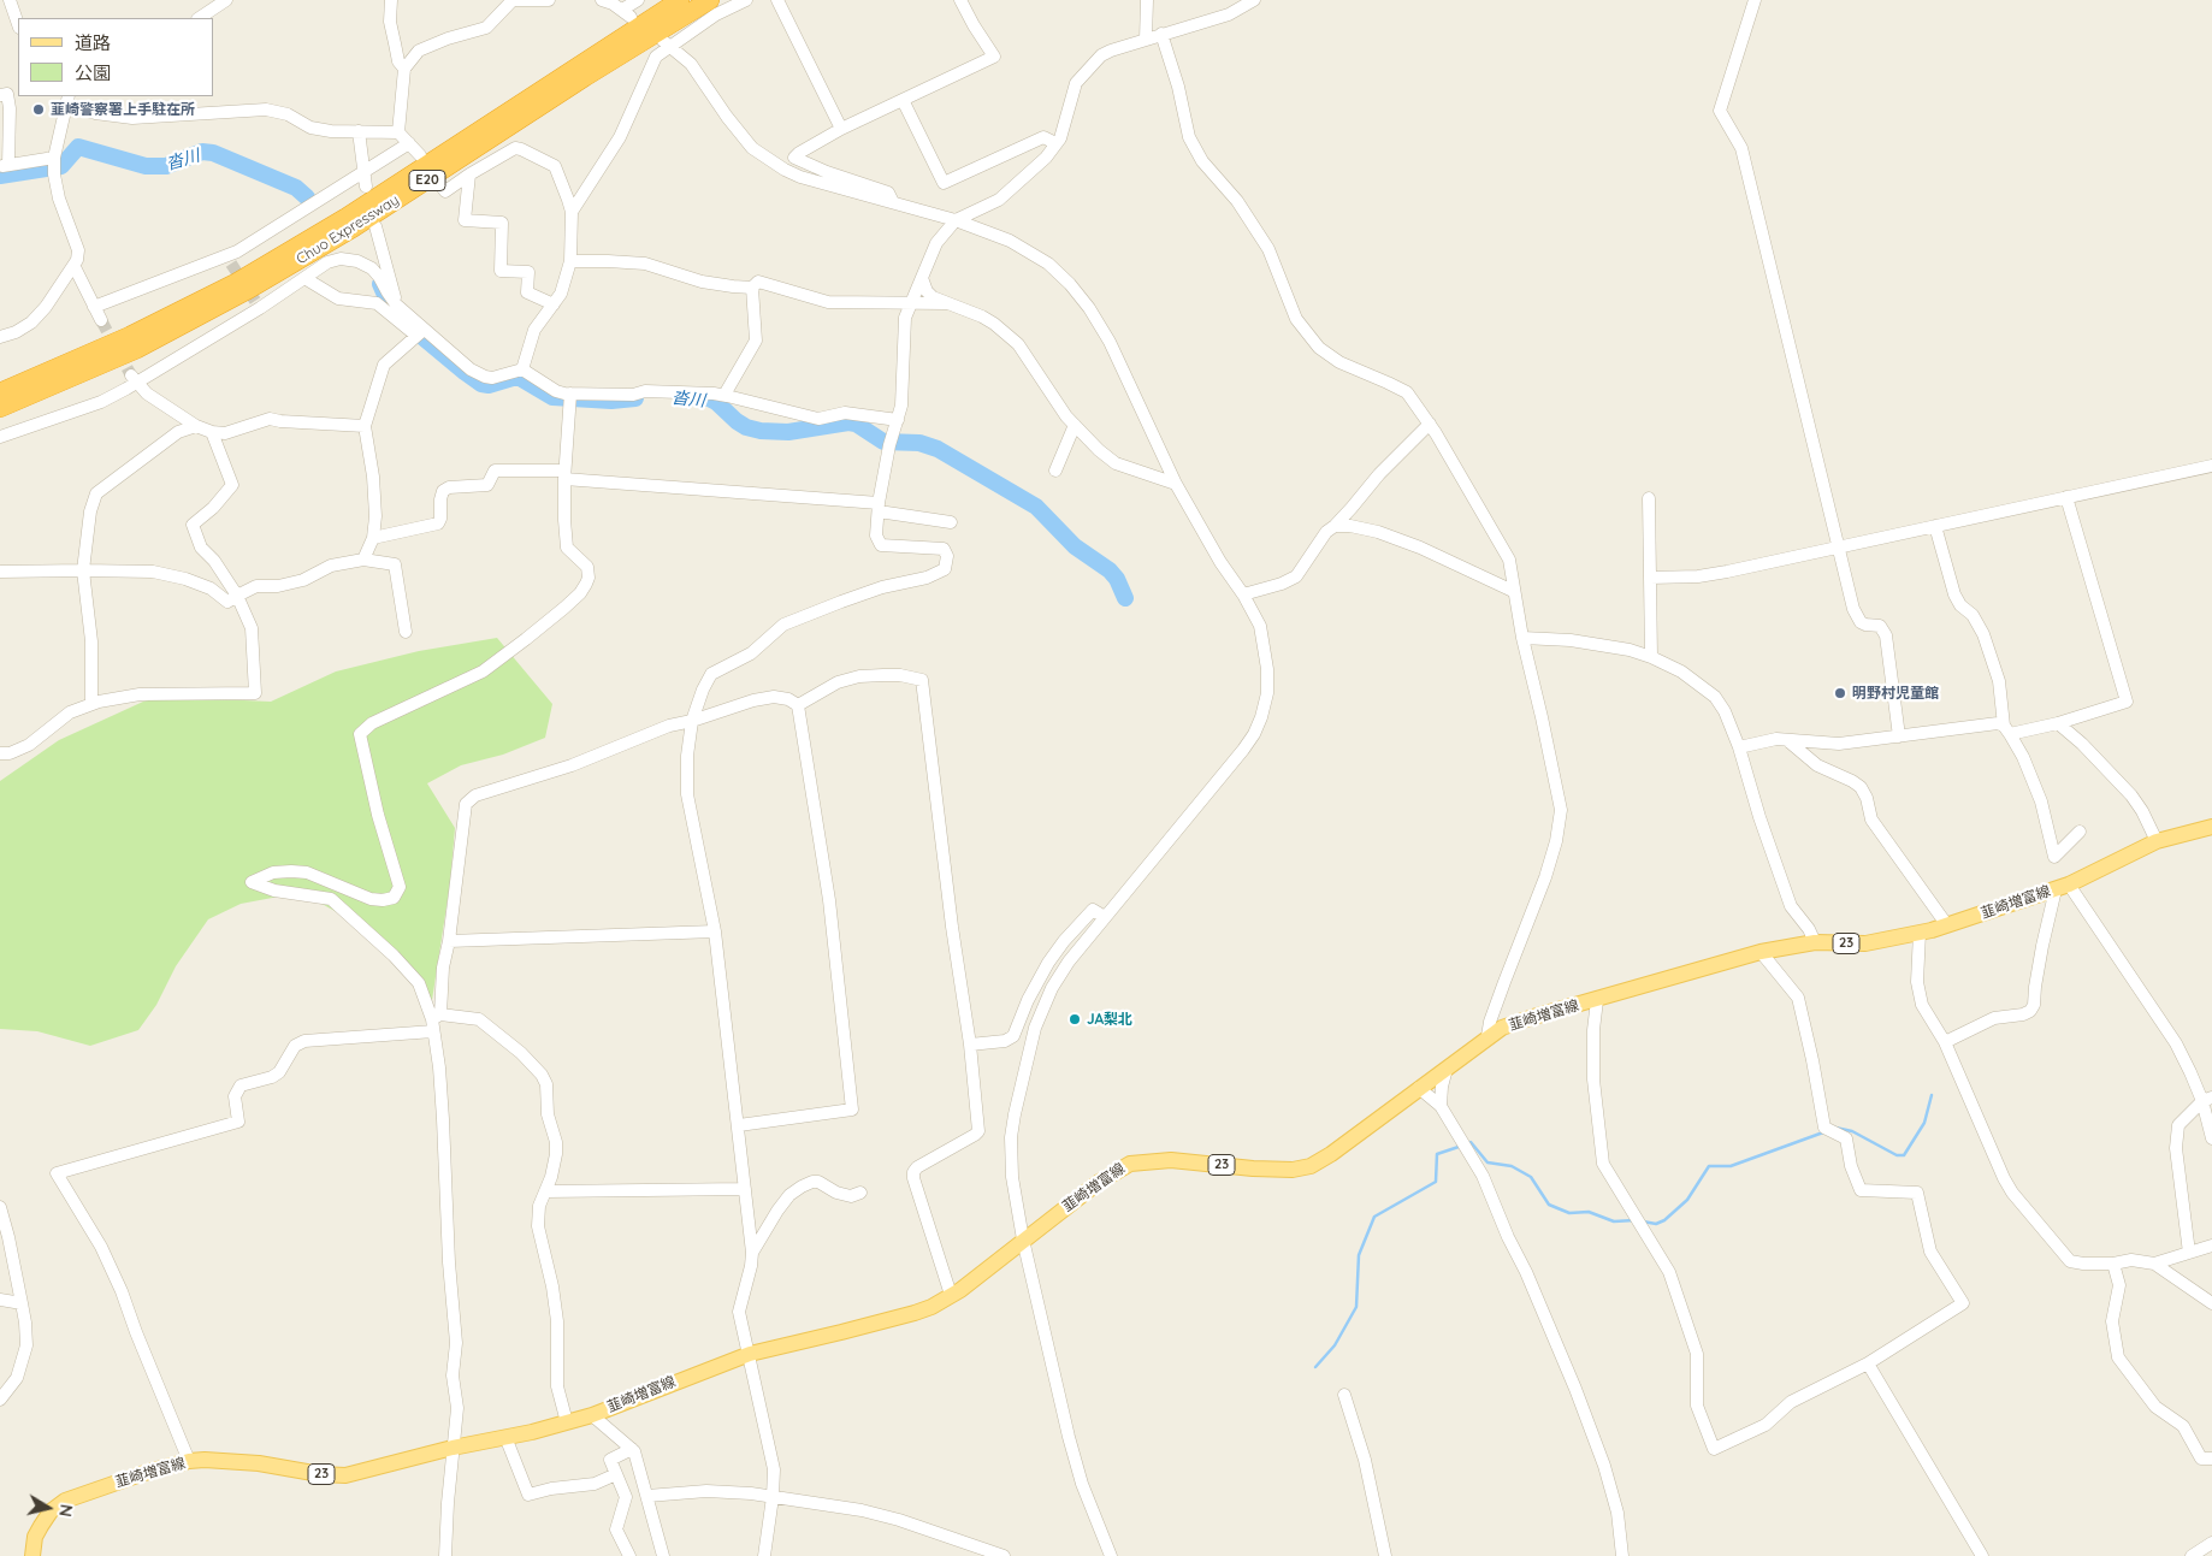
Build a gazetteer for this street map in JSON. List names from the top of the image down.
{
  "streets": {
    "highway": ["E20", "Chuo Expressway"],
    "main road": ["韮崎増富線", "23"]
  },
  "water": ["沓川"],
  "places": ["韮崎警察署上手駐在所", "明野村児童館", "JA梨北"],
  "legend": ["道路", "公園"],
  "north": "right"
}
